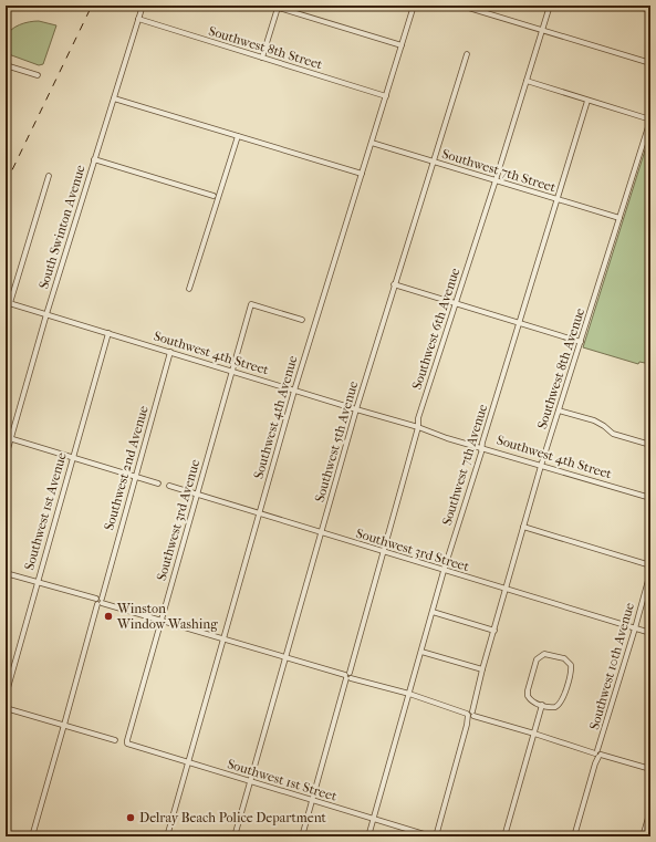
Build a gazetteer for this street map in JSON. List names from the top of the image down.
{
  "streets": {
    "street": [
      "Southwest 8th Street",
      "Southwest 7th Street",
      "South Swinton Avenue",
      "Southwest 6th Avenue",
      "Southwest 4th Street",
      "Southwest 8th Avenue",
      "Southwest 4th Avenue",
      "Southwest 5th Avenue",
      "Southwest 7th Avenue",
      "Southwest 2nd Avenue",
      "Southwest 1st Avenue",
      "Southwest 3rd Avenue",
      "Southwest 3rd Street",
      "Southwest 10th Avenue",
      "Southwest 1st Street"
    ]
  },
  "crossings": [
    ["Southwest 8th Street", "South Swinton Avenue"],
    ["Southwest 8th Street", "Southwest 4th Avenue"],
    ["Southwest 7th Street", "Southwest 6th Avenue"],
    ["Southwest 7th Street", "Southwest 8th Avenue"],
    ["Southwest 7th Street", "Southwest 4th Avenue"],
    ["Southwest 7th Street", "Southwest 5th Avenue"],
    ["Southwest 7th Street", "Southwest 7th Avenue"],
    ["South Swinton Avenue", "Southwest 4th Street"],
    ["Southwest 6th Avenue", "Southwest 4th Street"],
    ["Southwest 6th Avenue", "Southwest 3rd Street"],
    ["Southwest 6th Avenue", "Southwest 1st Street"],
    ["Southwest 4th Street", "Southwest 8th Avenue"],
    ["Southwest 4th Street", "Southwest 4th Avenue"],
    ["Southwest 4th Street", "Southwest 5th Avenue"],
    ["Southwest 4th Street", "Southwest 7th Avenue"],
    ["Southwest 4th Street", "Southwest 2nd Avenue"],
    ["Southwest 4th Street", "Southwest 1st Avenue"],
    ["Southwest 4th Street", "Southwest 3rd Avenue"],
    ["Southwest 8th Avenue", "Southwest 3rd Street"],
    ["Southwest 4th Avenue", "Southwest 3rd Street"],
    ["Southwest 4th Avenue", "Southwest 1st Street"],
    ["Southwest 5th Avenue", "Southwest 3rd Street"],
    ["Southwest 5th Avenue", "Southwest 1st Street"],
    ["Southwest 7th Avenue", "Southwest 3rd Street"],
    ["Southwest 7th Avenue", "Southwest 1st Street"],
    ["Southwest 3rd Avenue", "Southwest 3rd Street"],
    ["Southwest 3rd Avenue", "Southwest 1st Street"],
    ["Southwest 3rd Street", "Southwest 10th Avenue"]
  ],
  "places": ["Winston Window Washing", "Delray Beach Police Department"]
}
